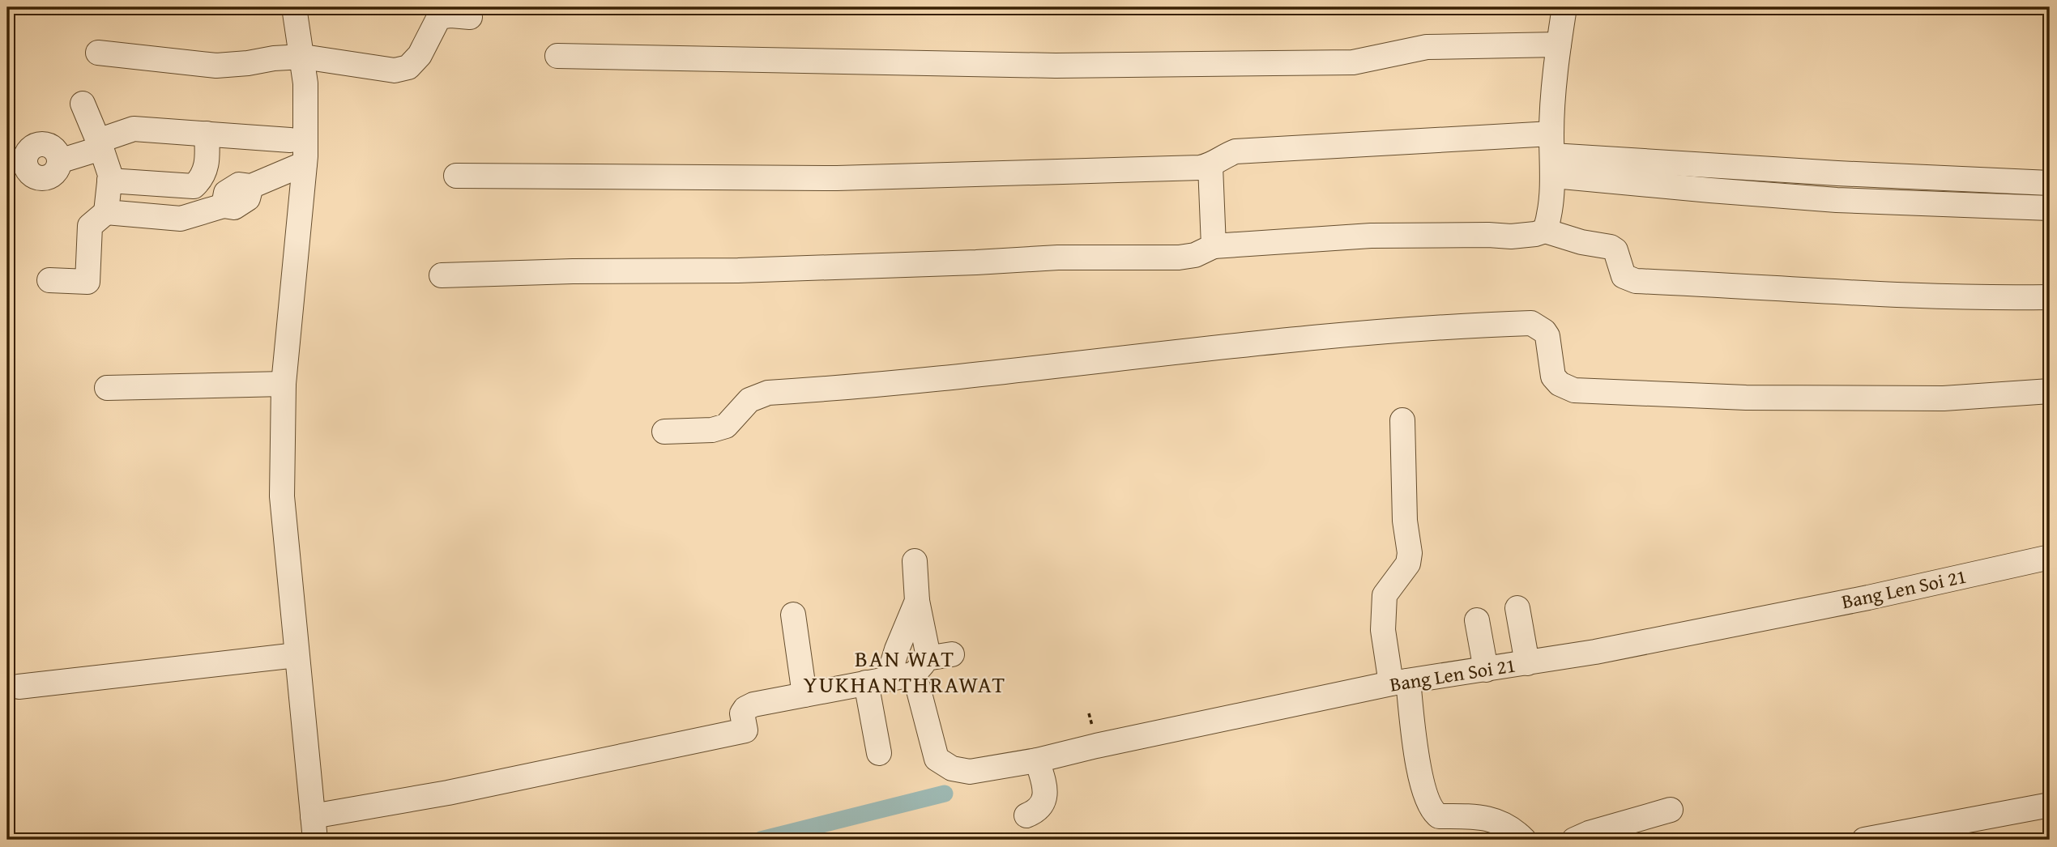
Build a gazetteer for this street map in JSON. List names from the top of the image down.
{
  "streets": {
    "street": ["Bang Len Soi 21"]
  },
  "districts": ["BAN WAT YUKHANTHRAWAT"]
}
